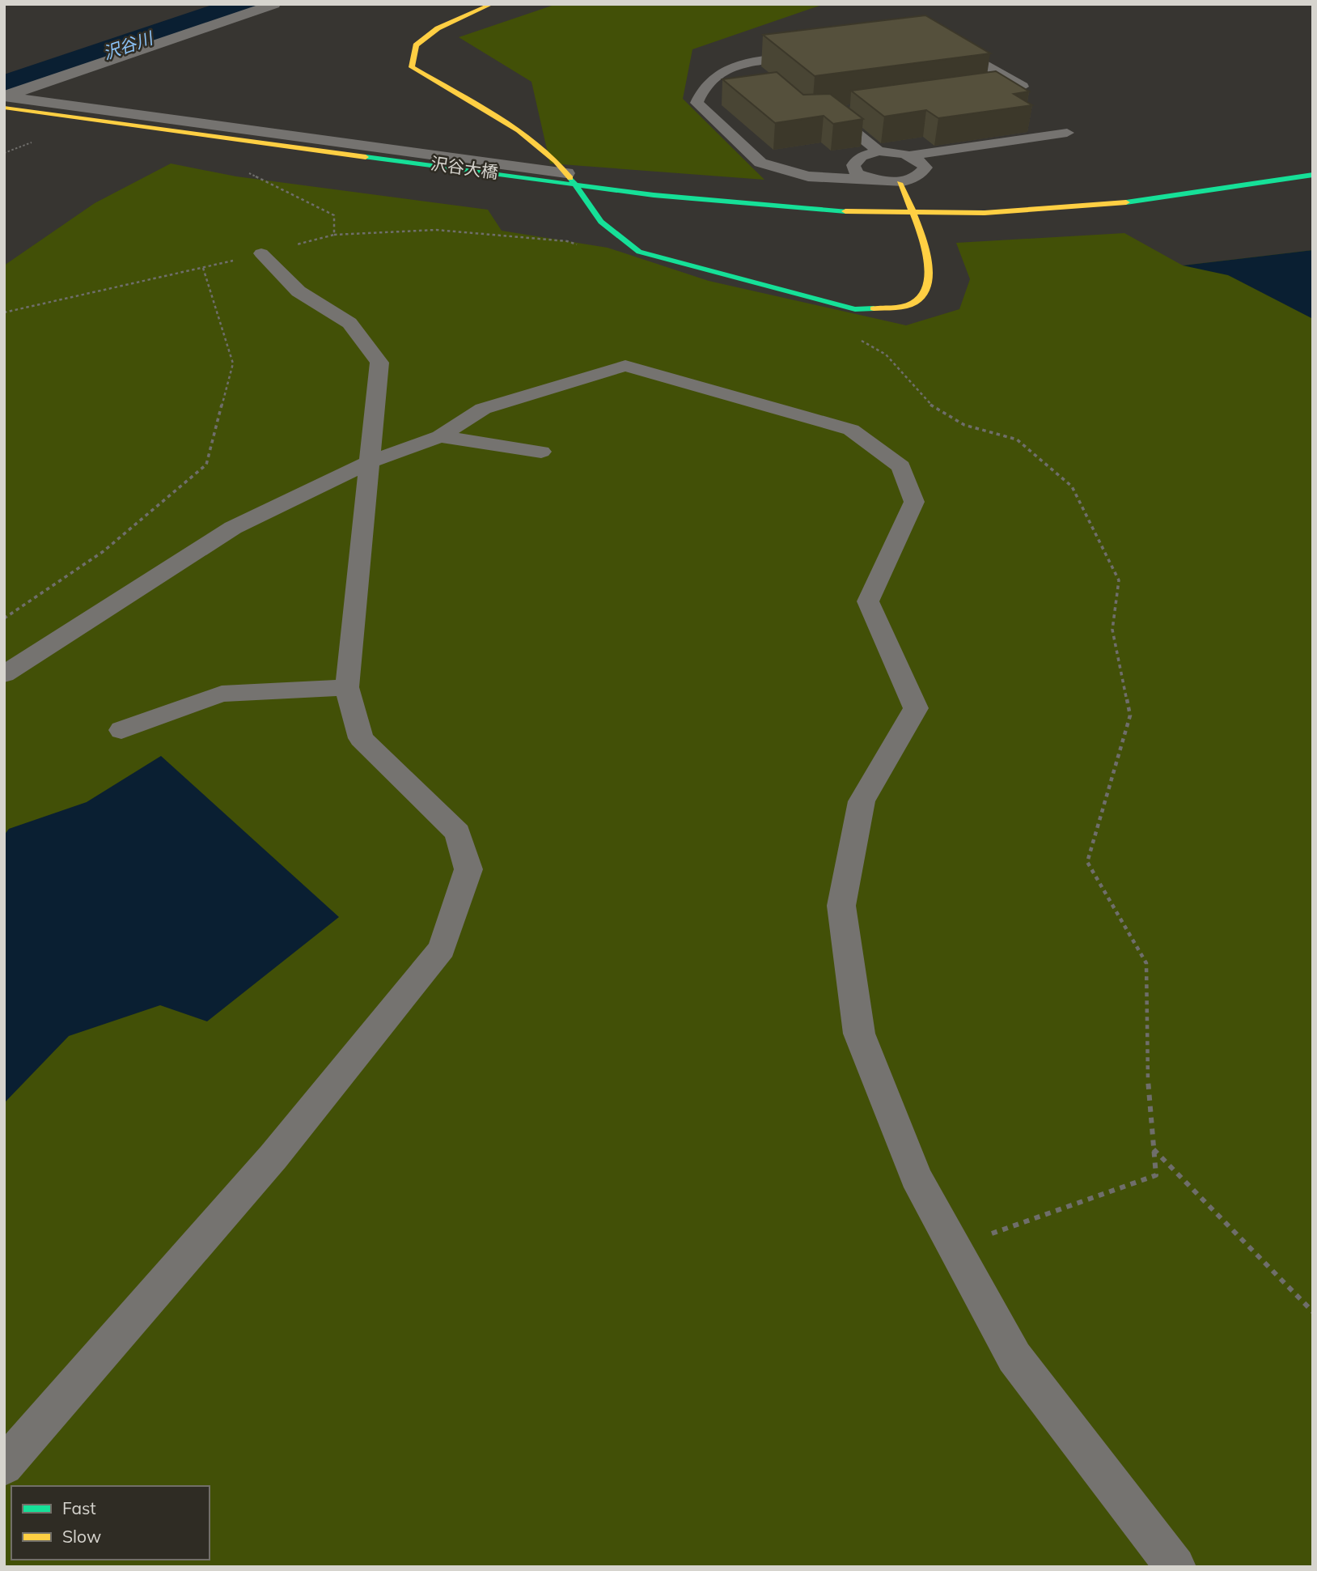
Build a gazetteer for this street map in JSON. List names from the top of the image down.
{
  "streets": {
    "street": ["沢谷大橋"]
  },
  "water": ["沢谷川"],
  "legend": ["Fast", "Slow"]
}
